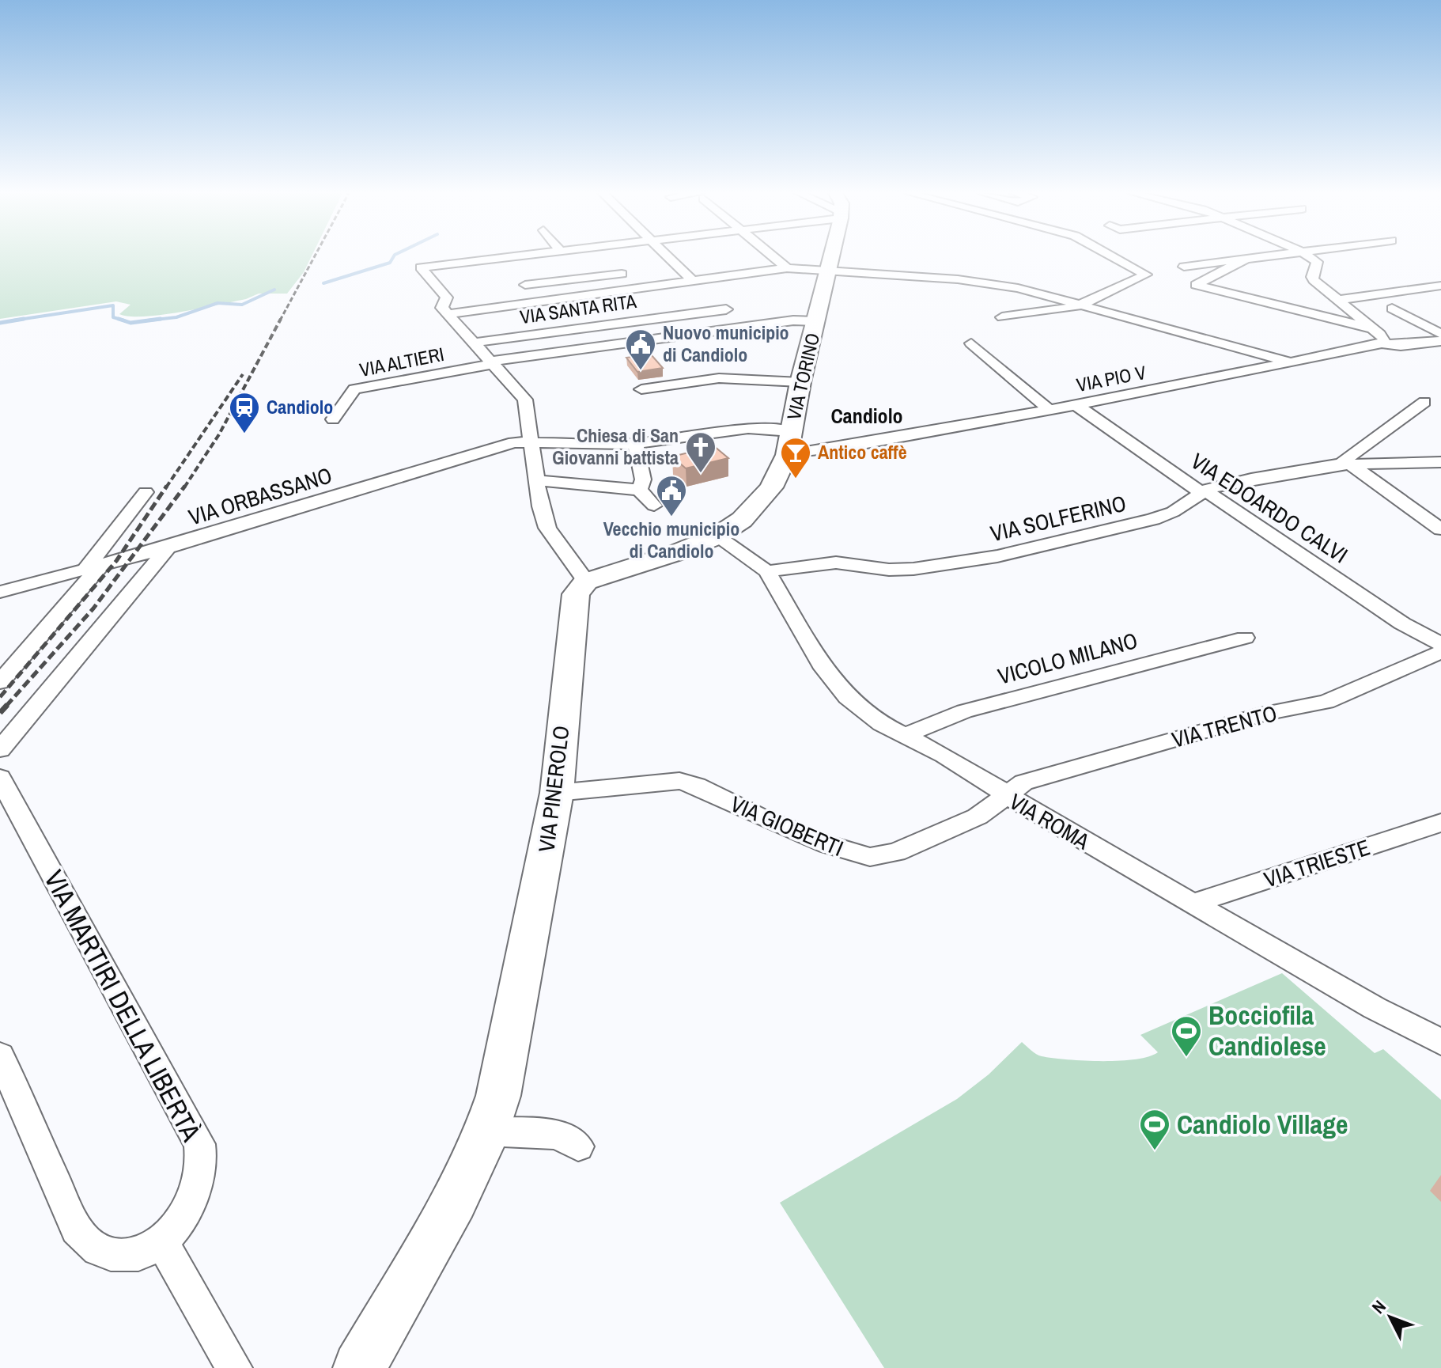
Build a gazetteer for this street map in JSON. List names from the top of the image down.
{
  "streets": {
    "main road": ["VIA TORINO", "VIA PINEROLO"],
    "street": [
      "VIA SANTA RITA",
      "VIA ALTIERI",
      "VIA PIO V",
      "VIA ORBASSANO",
      "VIA EDOARDO CALVI",
      "VIA SOLFERINO",
      "VICOLO MILANO",
      "VIA TRENTO",
      "VIA ROMA",
      "VIA GIOBERTI",
      "VIA TRIESTE",
      "VIA MARTIRI DELLA LIBERTÀ"
    ]
  },
  "crossings": [
    ["VIA ALTIERI", "VIA TORINO"],
    ["VIA TORINO", "VIA PIO V"],
    ["VIA TORINO", "VIA ORBASSANO"],
    ["VIA TORINO", "VIA ROMA"],
    ["VIA PIO V", "VIA EDOARDO CALVI"],
    ["VIA EDOARDO CALVI", "VIA SOLFERINO"],
    ["VIA SOLFERINO", "VIA ROMA"],
    ["VICOLO MILANO", "VIA ROMA"],
    ["VIA TRENTO", "VIA ROMA"],
    ["VIA TRENTO", "VIA GIOBERTI"],
    ["VIA PINEROLO", "VIA GIOBERTI"],
    ["VIA ROMA", "VIA GIOBERTI"],
    ["VIA ROMA", "VIA TRIESTE"]
  ],
  "districts": ["Candiolo"],
  "places": {
    "public building": ["Nuovo municipio di Candiolo", "Vecchio municipio di Candiolo"],
    "station": ["Candiolo"],
    "church": ["Chiesa di San Giovanni battista"],
    "bar": ["Antico caffè"],
    "sports": ["Bocciofila Candiolese", "Candiolo Village"]
  },
  "north": "top left"
}
